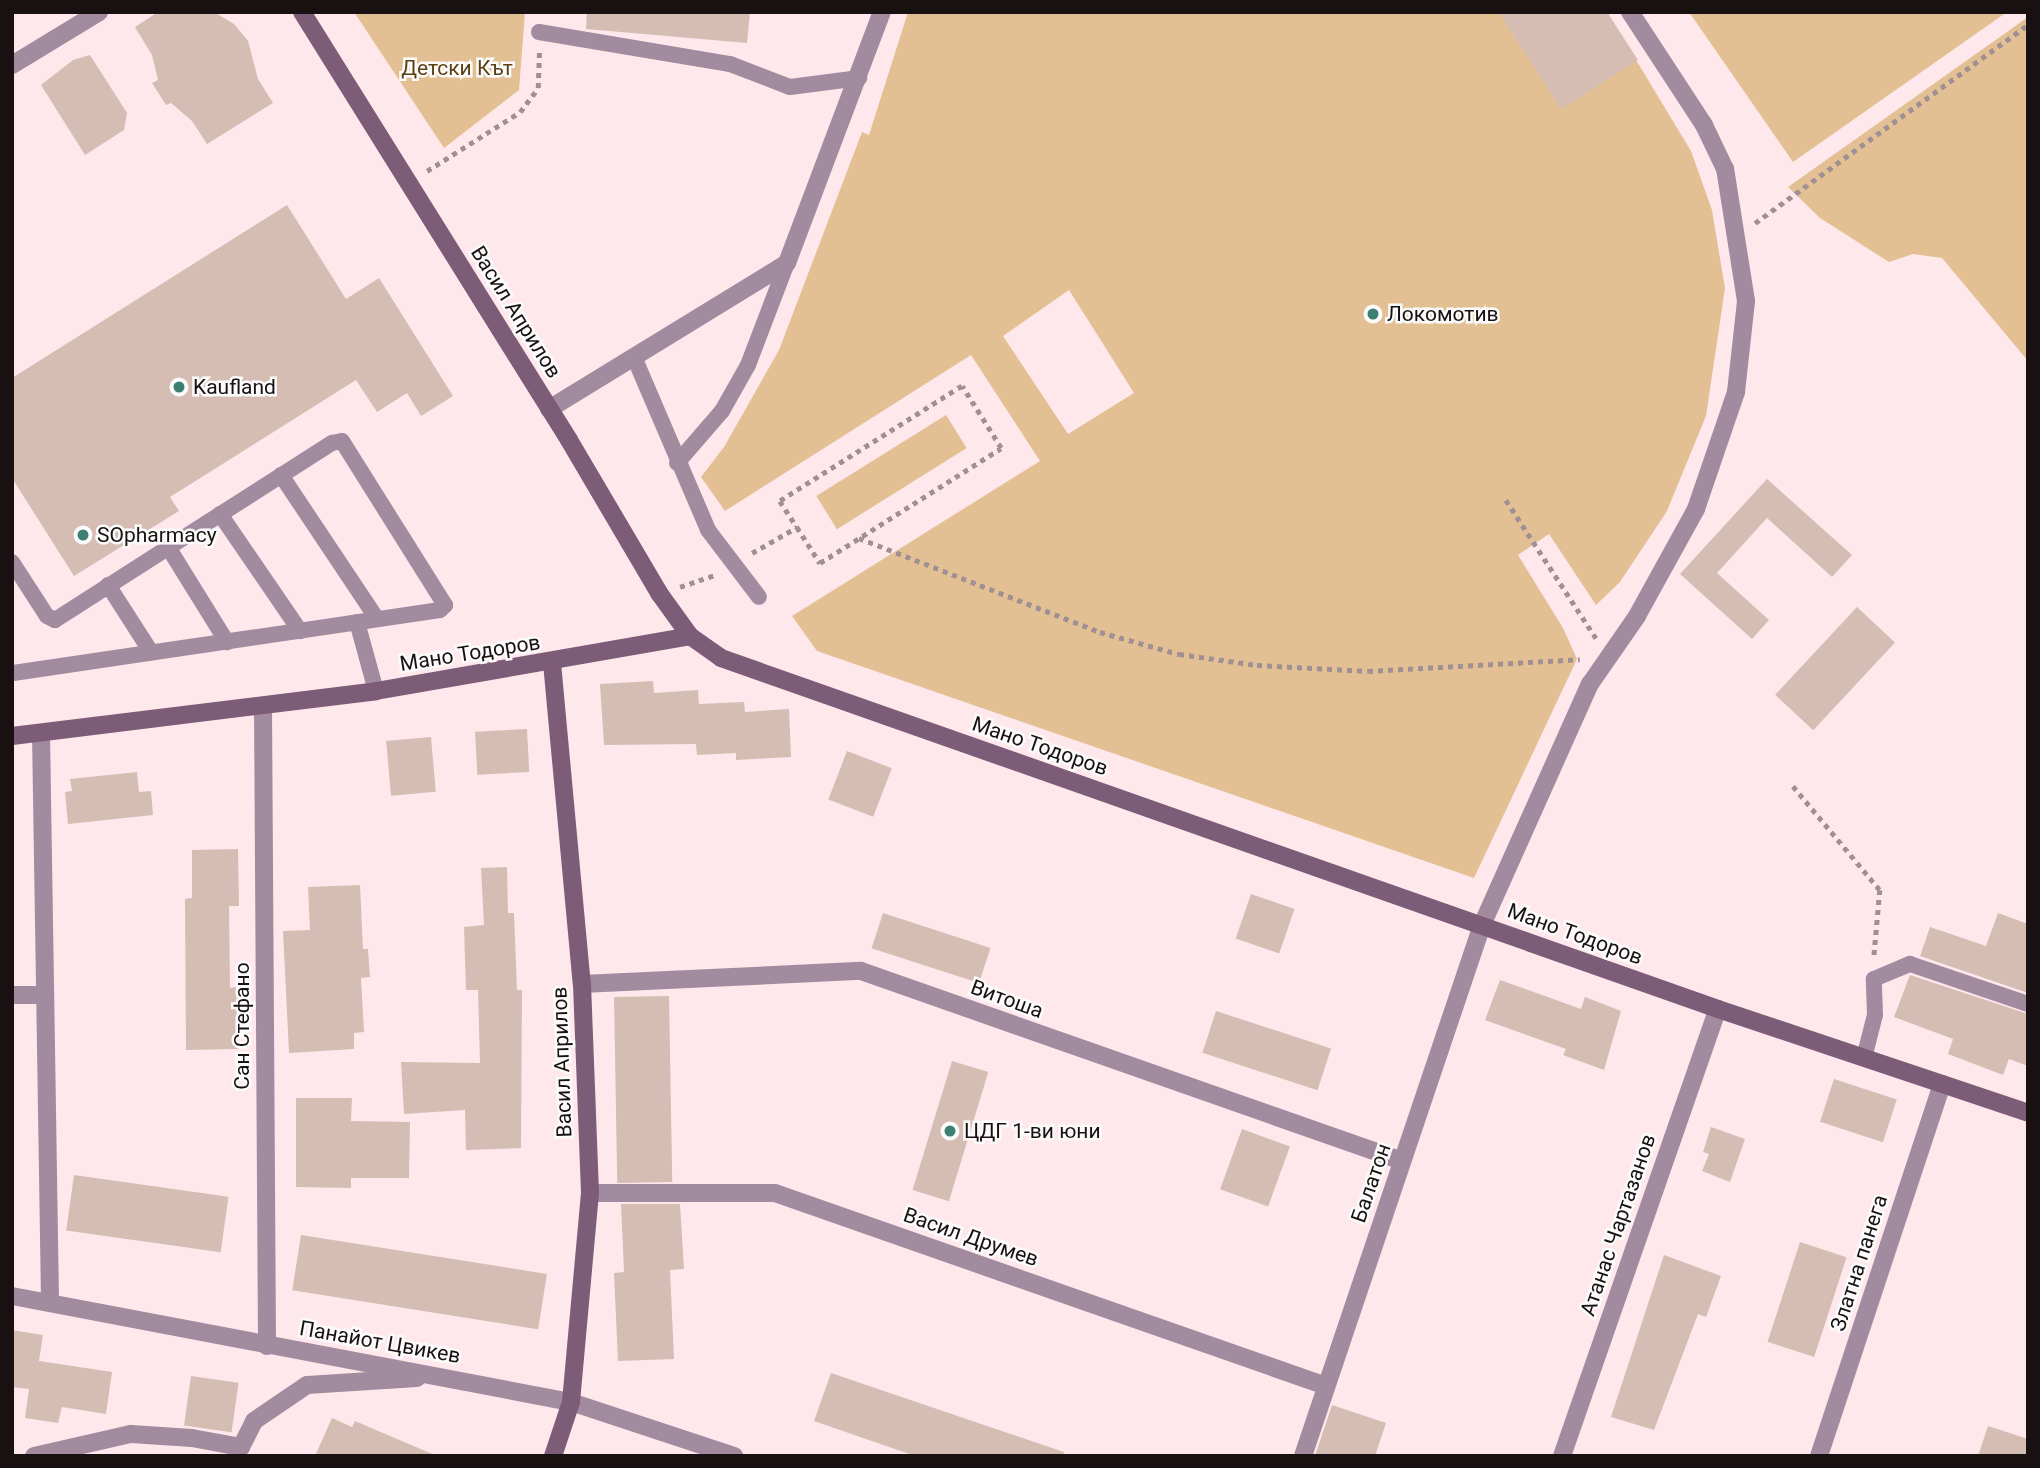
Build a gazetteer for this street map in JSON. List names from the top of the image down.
{
  "streets": {
    "street": [
      "Васил Априлов",
      "Мано Тодоров",
      "Витоша",
      "Сан Стефано",
      "Балатон",
      "Атанас Чартазанов",
      "Васил Друмев",
      "Златна панега",
      "Панайот Цвикев"
    ]
  },
  "crossings": [
    ["Васил Априлов", "Мано Тодоров"],
    ["Васил Априлов", "Витоша"],
    ["Васил Априлов", "Васил Друмев"],
    ["Васил Априлов", "Панайот Цвикев"],
    ["Мано Тодоров", "Сан Стефано"],
    ["Мано Тодоров", "Балатон"],
    ["Мано Тодоров", "Атанас Чартазанов"],
    ["Мано Тодоров", "Златна панега"],
    ["Витоша", "Балатон"],
    ["Сан Стефано", "Панайот Цвикев"],
    ["Балатон", "Васил Друмев"]
  ],
  "parks": ["Детски Кът"],
  "places": [
    "Локомотив",
    "Kaufland",
    "SOpharmacy",
    "ЦДГ 1-ви юни"
  ]
}
